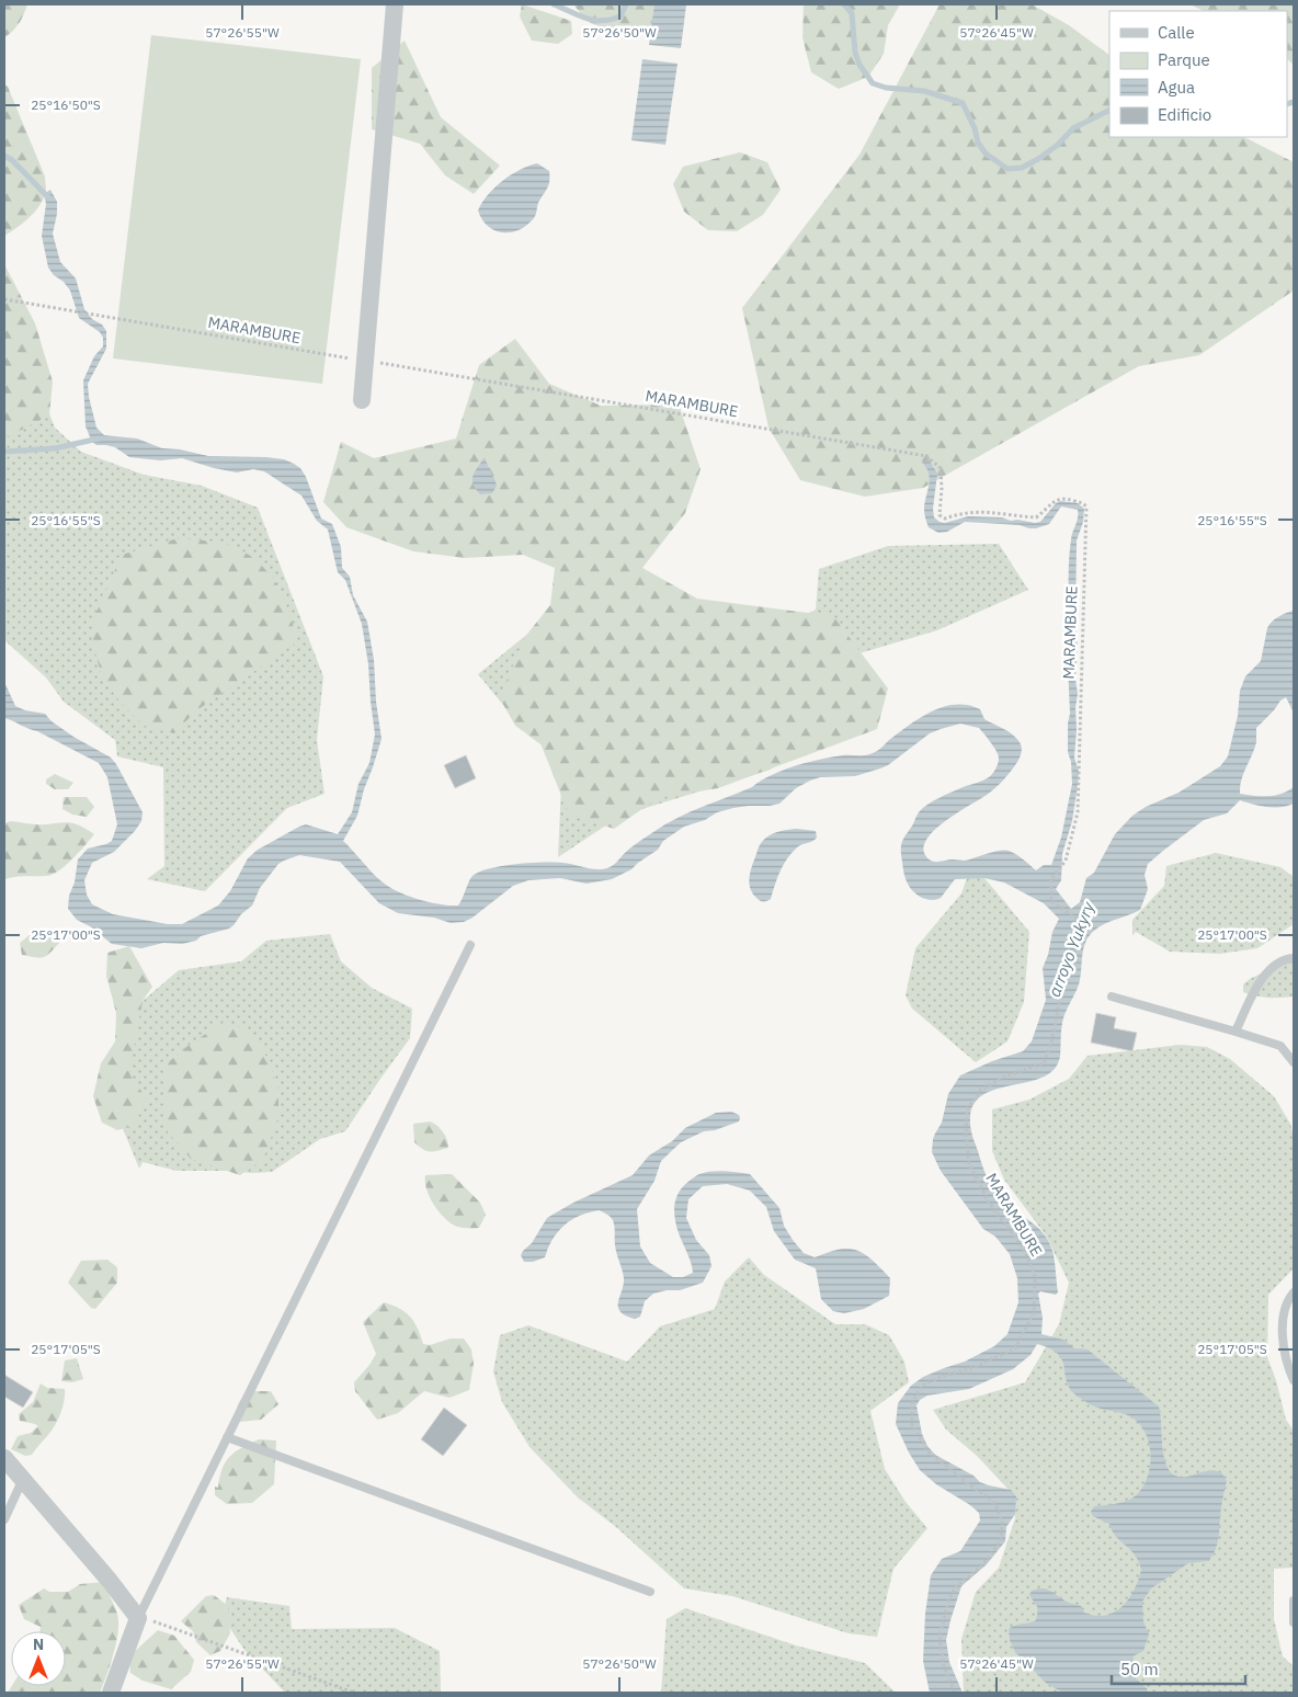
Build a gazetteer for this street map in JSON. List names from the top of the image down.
{
  "streets": {
    "path": ["MARAMBURE"]
  },
  "water": ["arroyo Yukyry"],
  "legend": [
    "Calle",
    "Parque",
    "Agua",
    "Edificio"
  ],
  "scale_bar": "50 m",
  "north": "top",
  "coordinates": [
    "57°26'55\"W",
    "57°26'50\"W",
    "57°26'45\"W",
    "25°16'50\"S",
    "25°16'55\"S",
    "25°17'00\"S",
    "25°17'05\"S"
  ]
}
